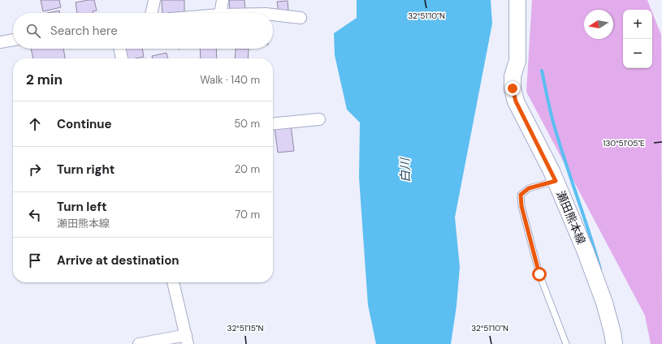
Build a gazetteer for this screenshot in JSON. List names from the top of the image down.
{
  "streets": {
    "main road": ["瀬田熊本線"]
  },
  "water": ["白川"],
  "north": "left",
  "page": {
    "map_buttons": ["+", "−"],
    "search": "Search here",
    "heading": ["2 min", "Walk · 140 m"],
    "list": [
      ["Continue", "50 m"],
      ["Turn right", "20 m"],
      ["Turn left", "瀬田熊本線", "70 m"],
      "Arrive at destination"
    ]
  },
  "coordinates": ["32°51'10\"N", "130°51'05\"E", "32°51'15\"N"]
}
